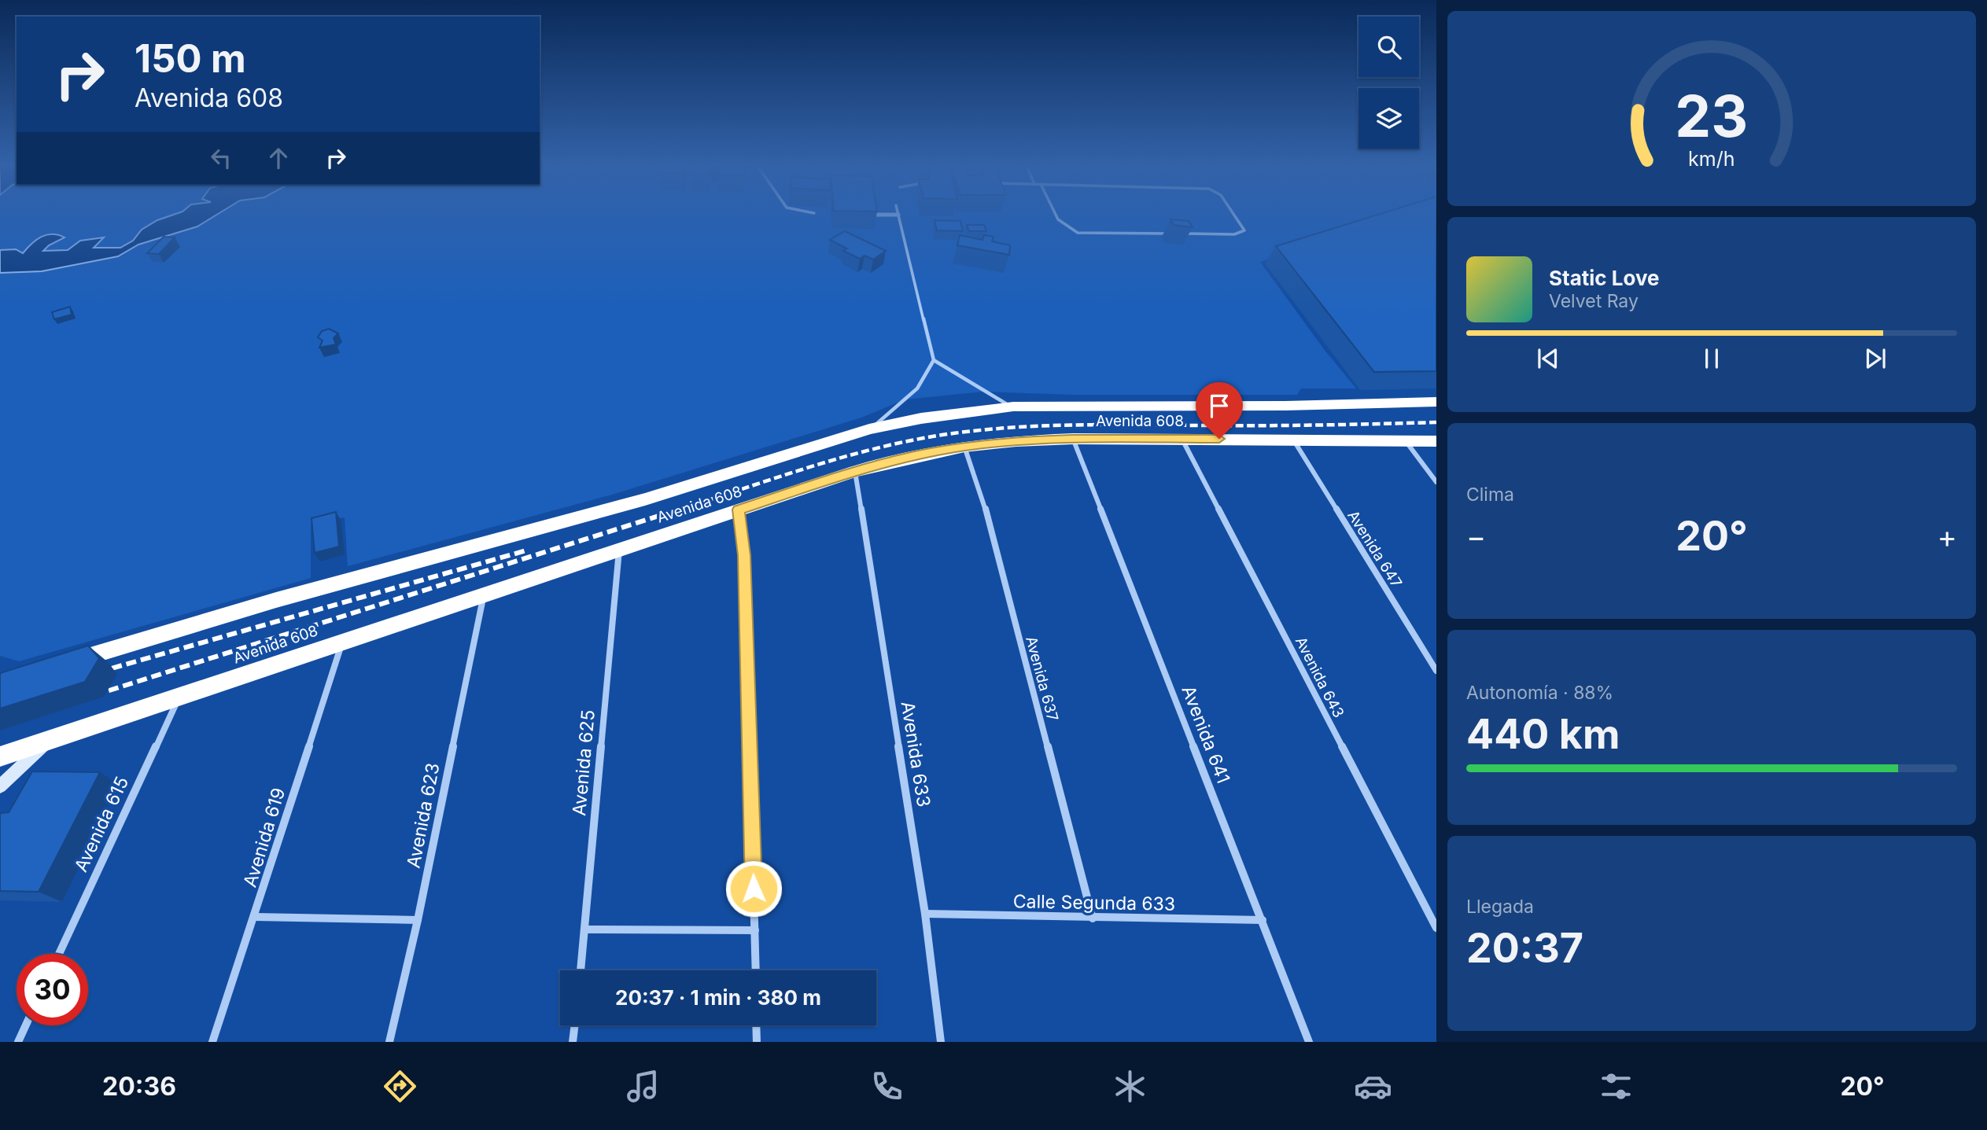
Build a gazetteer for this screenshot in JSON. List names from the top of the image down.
{
  "streets": {
    "highway": ["Avenida 608"],
    "street": [
      "Avenida 647",
      "Avenida 643",
      "Avenida 637",
      "Avenida 641",
      "Avenida 633",
      "Avenida 625",
      "Avenida 623",
      "Avenida 615",
      "Avenida 619",
      "Calle Segunda 633"
    ]
  },
  "crossings": [
    ["Avenida 608", "Avenida 647"],
    ["Avenida 608", "Avenida 643"],
    ["Avenida 608", "Avenida 637"],
    ["Avenida 608", "Avenida 641"],
    ["Avenida 608", "Avenida 633"],
    ["Avenida 608", "Avenida 625"],
    ["Avenida 608", "Avenida 623"],
    ["Avenida 608", "Avenida 615"],
    ["Avenida 608", "Avenida 619"],
    ["Avenida 637", "Calle Segunda 633"],
    ["Avenida 641", "Calle Segunda 633"],
    ["Avenida 633", "Calle Segunda 633"]
  ],
  "page": {
    "turn": ["150 m", "Avenida 608"],
    "song": ["Static Love", "Velvet Ray"],
    "tile": [
      "Clima",
      ["Autonomía · 88%", "440 km"],
      ["Llegada", "20:37"]
    ],
    "heat": ["−", "20°", "+"],
    "limit": "30",
    "trip": "20:37 · 1 min · 380 m",
    "tabs": ["20:36", "20°"],
    "gauge": ["23", "km/h"]
  }
}
